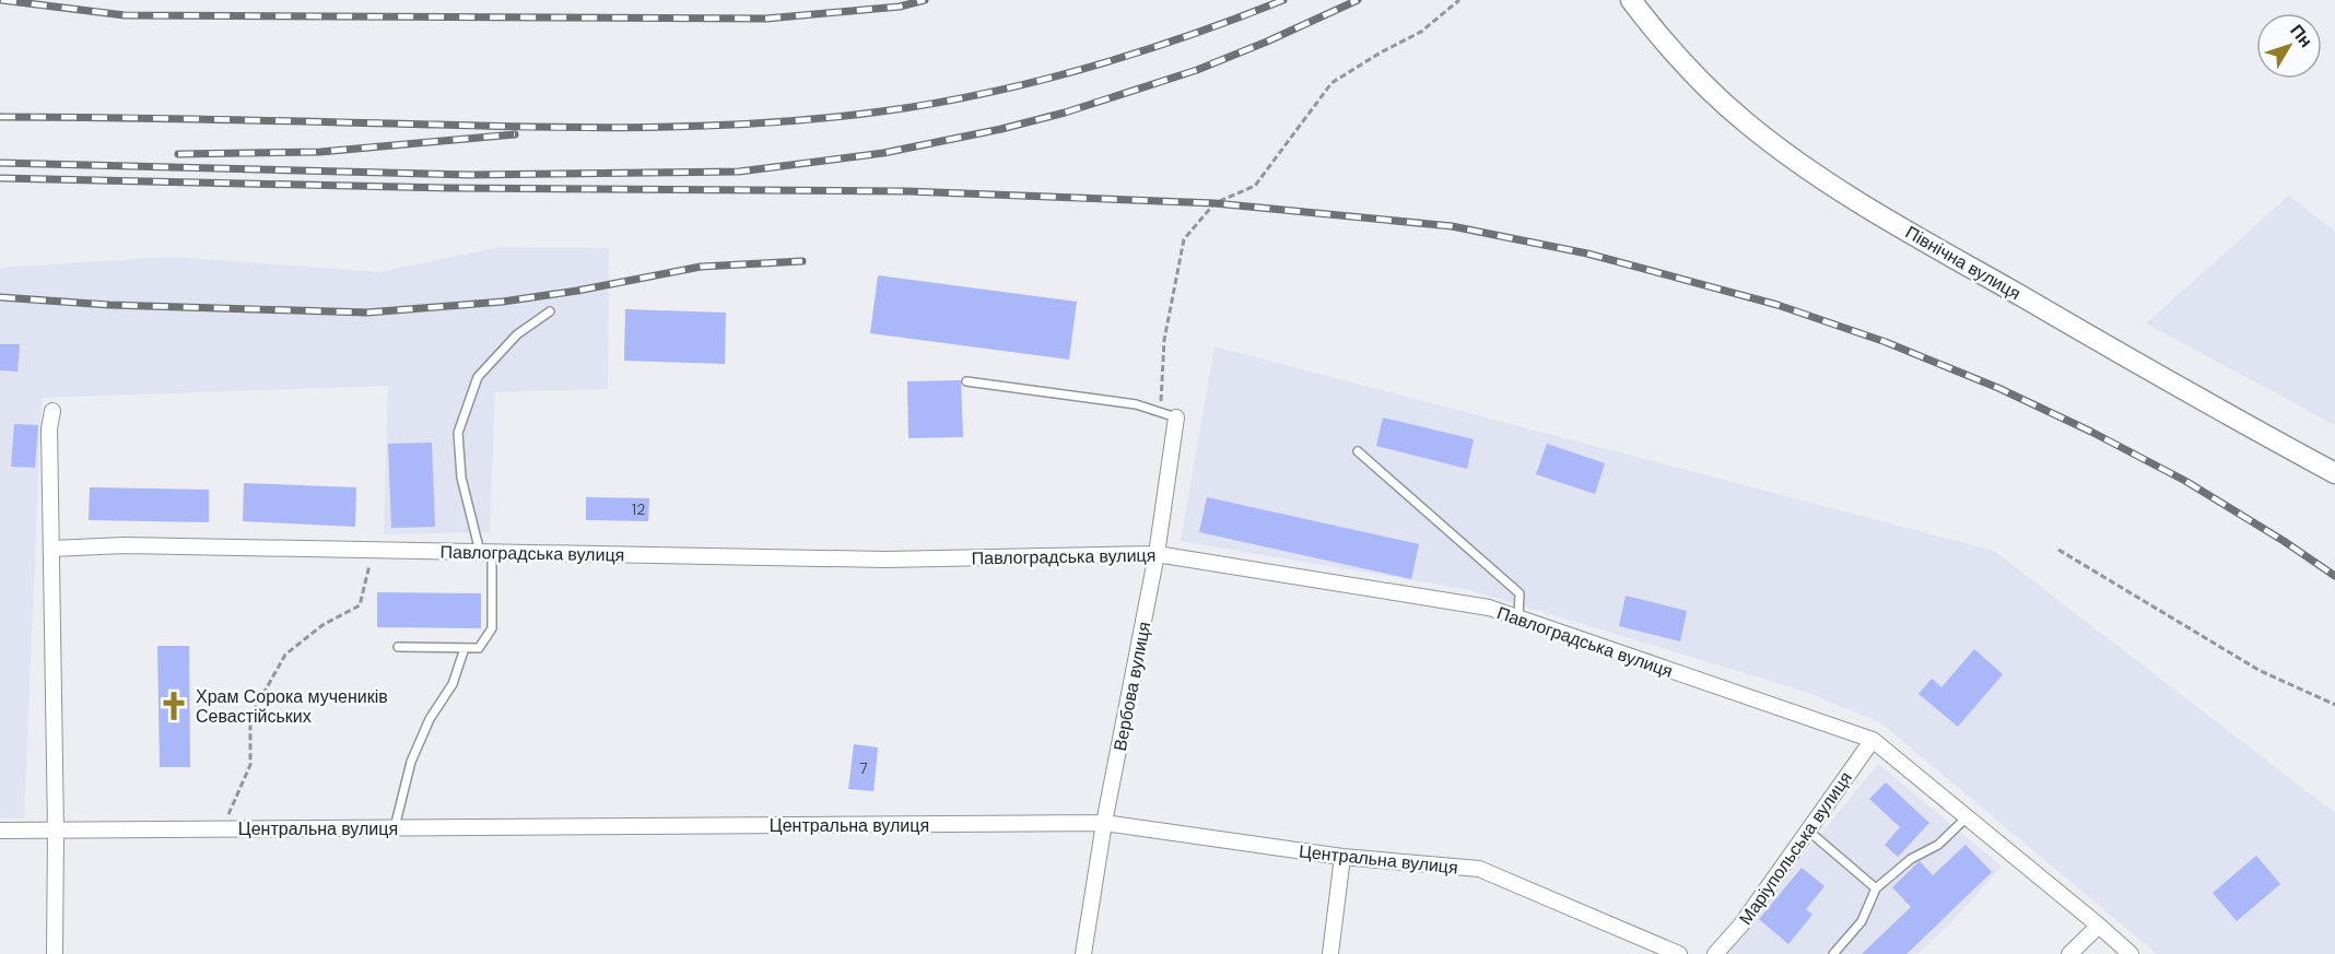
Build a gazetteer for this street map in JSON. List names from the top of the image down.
{
  "streets": {
    "street": [
      "Північна вулиця",
      "Павлоградська вулиця",
      "Вербова вулиця",
      "Центральна вулиця",
      "Маріупольська вулиця"
    ]
  },
  "crossings": [
    ["Павлоградська вулиця", "Вербова вулиця"],
    ["Павлоградська вулиця", "Маріупольська вулиця"],
    ["Вербова вулиця", "Центральна вулиця"]
  ],
  "places": {
    "church": ["Храм Сорока мучеників Севастійських"]
  },
  "house_numbers": ["12", "7"],
  "north": "top right"
}
